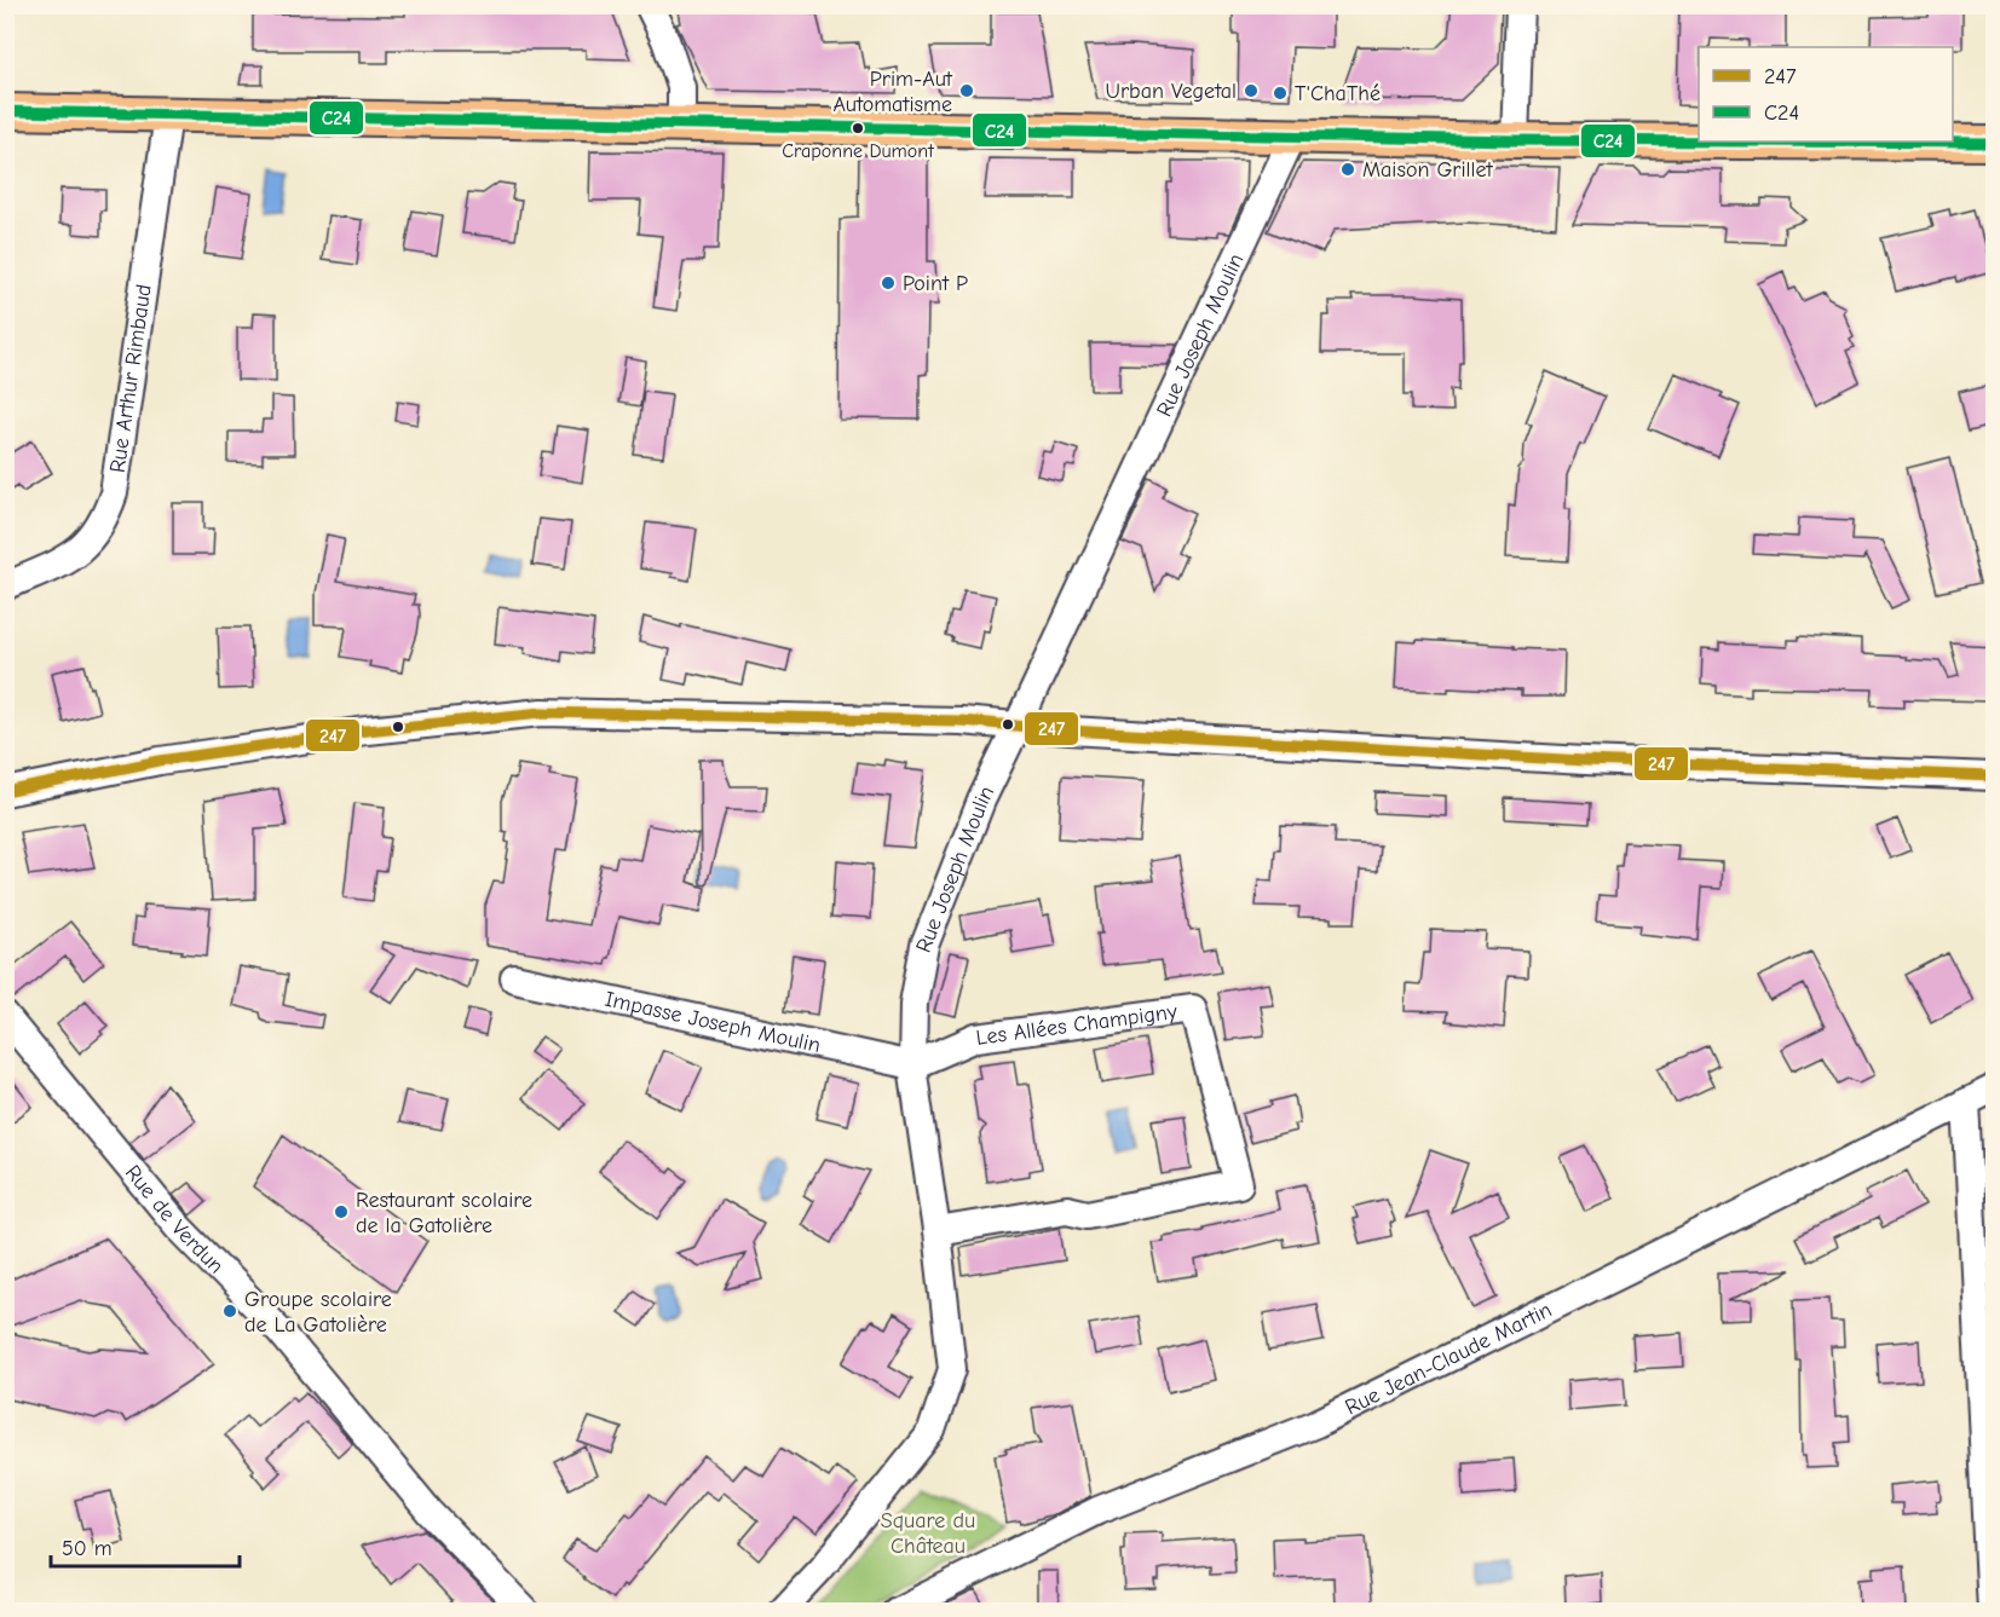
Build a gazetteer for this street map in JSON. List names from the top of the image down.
{
  "streets": {
    "street": [
      "Rue Joseph Moulin",
      "Rue Arthur Rimbaud",
      "Impasse Joseph Moulin",
      "Les Allées Champigny",
      "Rue de Verdun",
      "Rue Jean-Claude Martin"
    ]
  },
  "crossings": [
    ["Rue Joseph Moulin", "Impasse Joseph Moulin"],
    ["Rue Joseph Moulin", "Les Allées Champigny"],
    ["Impasse Joseph Moulin", "Les Allées Champigny"]
  ],
  "parks": ["Square du Château"],
  "places": [
    "Prim-Aut Automatisme",
    "Urban Vegetal",
    "T'ChaThé",
    "Craponne Dumont",
    "Maison Grillet",
    "Point P",
    "Restaurant scolaire de la Gatolière",
    "Groupe scolaire de La Gatolière"
  ],
  "lines": ["transit line C24", "transit line 247"],
  "legend": ["247", "C24"],
  "scale_bar": "50 m"
}
